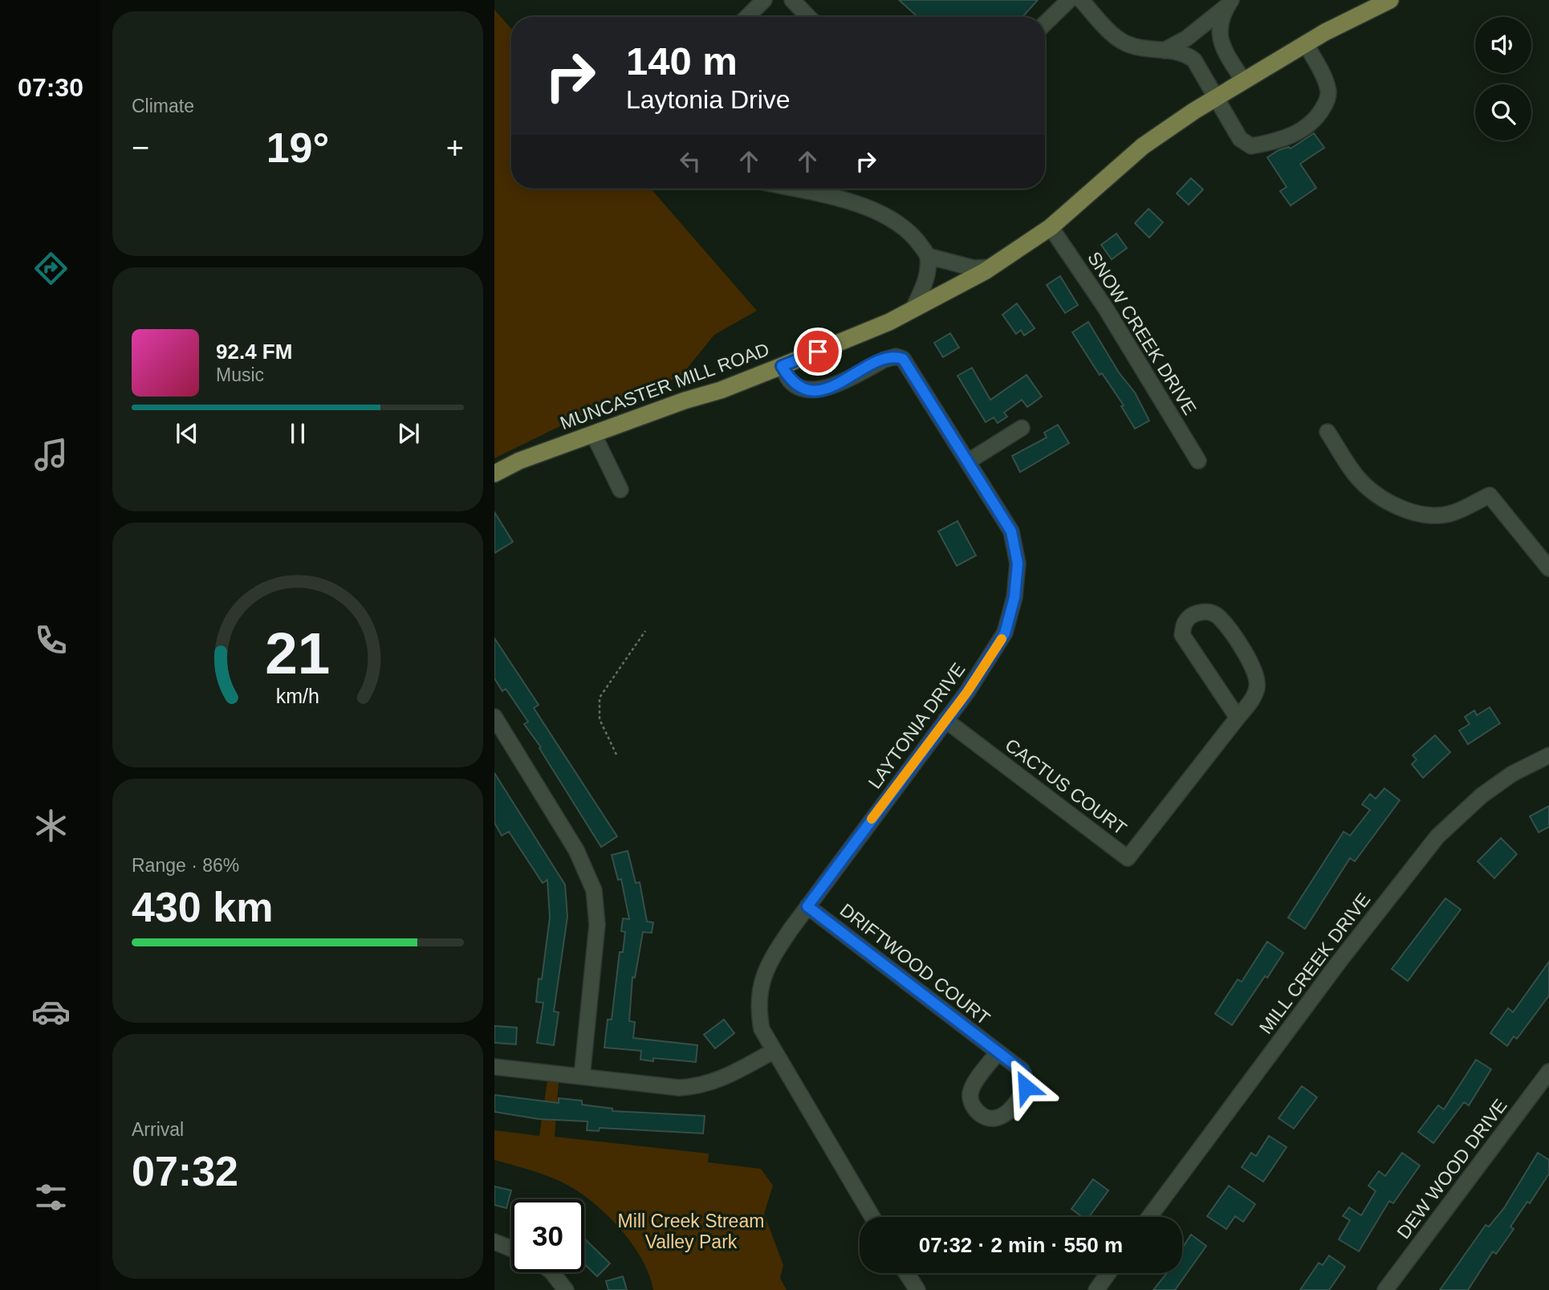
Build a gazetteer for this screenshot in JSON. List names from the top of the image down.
{
  "streets": {
    "main road": ["MUNCASTER MILL ROAD"],
    "street": [
      "SNOW CREEK DRIVE",
      "LAYTONIA DRIVE",
      "CACTUS COURT",
      "MILL CREEK DRIVE",
      "DRIFTWOOD COURT",
      "DEW WOOD DRIVE"
    ]
  },
  "crossings": [
    ["SNOW CREEK DRIVE", "MUNCASTER MILL ROAD"],
    ["MUNCASTER MILL ROAD", "LAYTONIA DRIVE"],
    ["LAYTONIA DRIVE", "CACTUS COURT"],
    ["LAYTONIA DRIVE", "DRIFTWOOD COURT"]
  ],
  "parks": ["Mill Creek Stream Valley Park"],
  "page": {
    "tabs": "07:30",
    "tile": [
      "Climate",
      ["Range · 86%", "430 km"],
      ["Arrival", "07:32"]
    ],
    "turn": ["140 m", "Laytonia Drive"],
    "heat": ["−", "19°", "+"],
    "song": ["92.4 FM", "Music"],
    "limit": "30",
    "trip": "07:32 · 2 min · 550 m",
    "gauge": ["21", "km/h"]
  }
}
